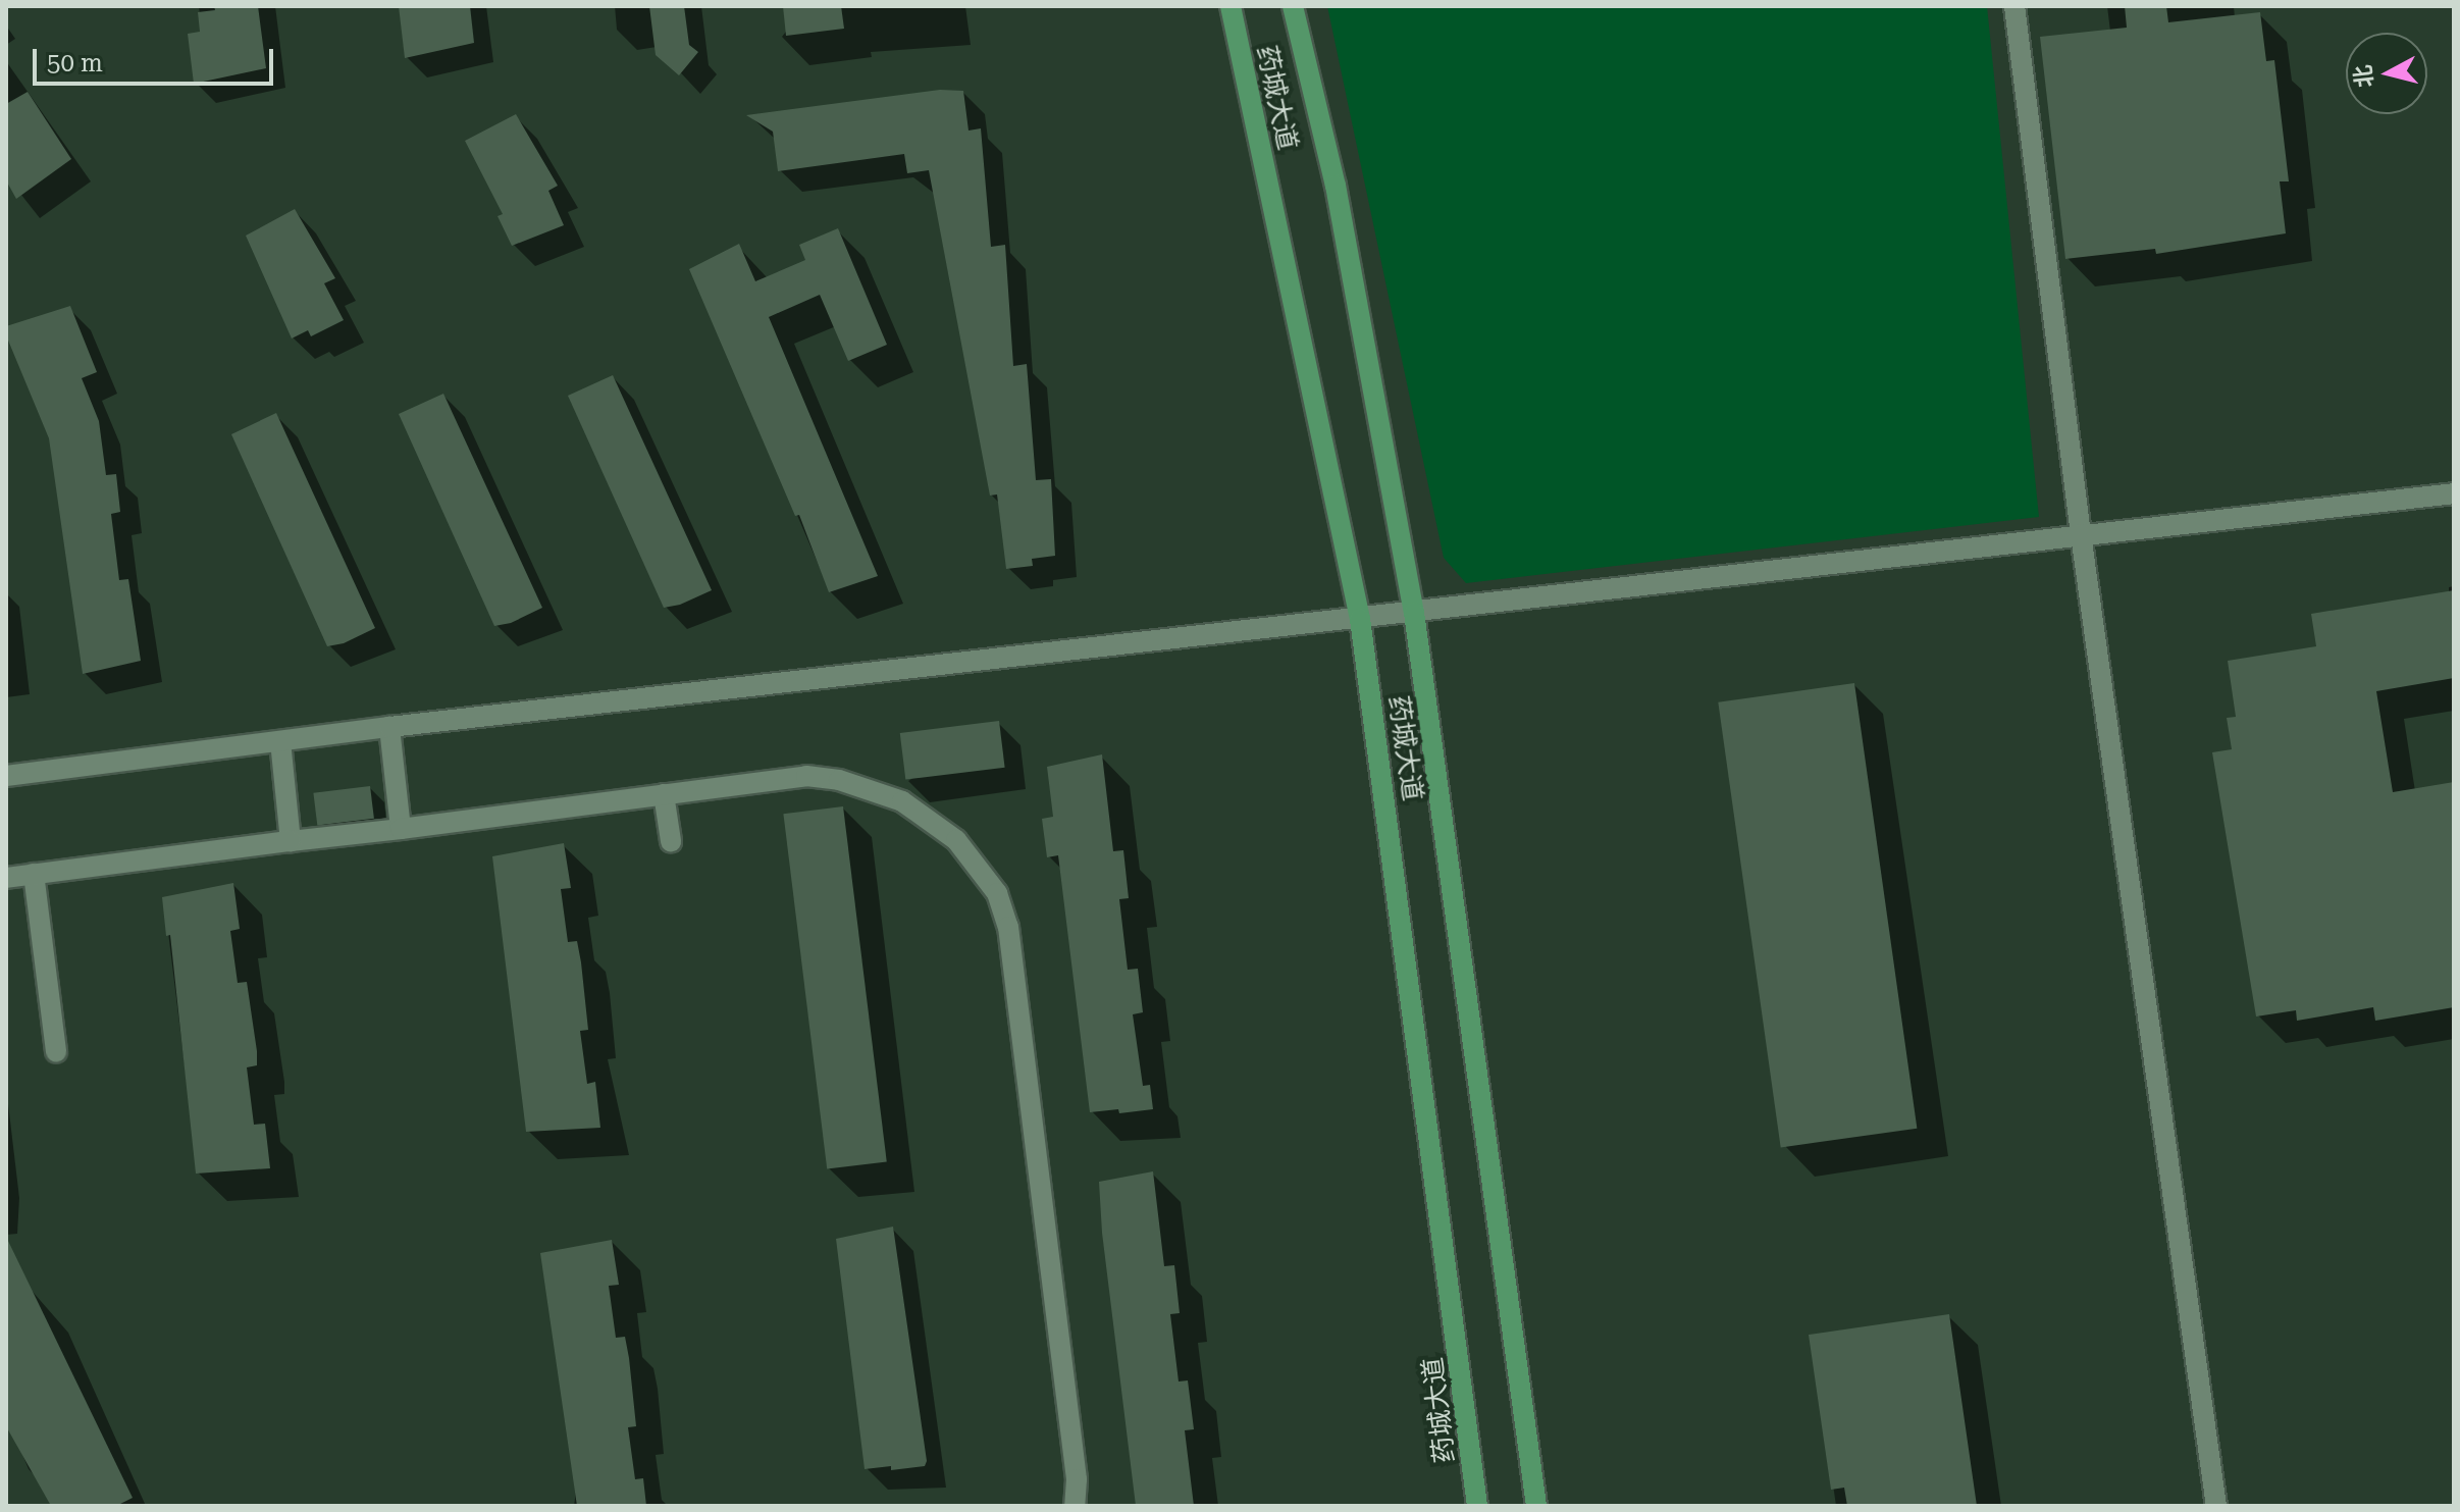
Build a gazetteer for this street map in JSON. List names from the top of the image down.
{
  "streets": {
    "main road": ["药城大道"]
  },
  "scale_bar": "50 m",
  "north": "left"
}
